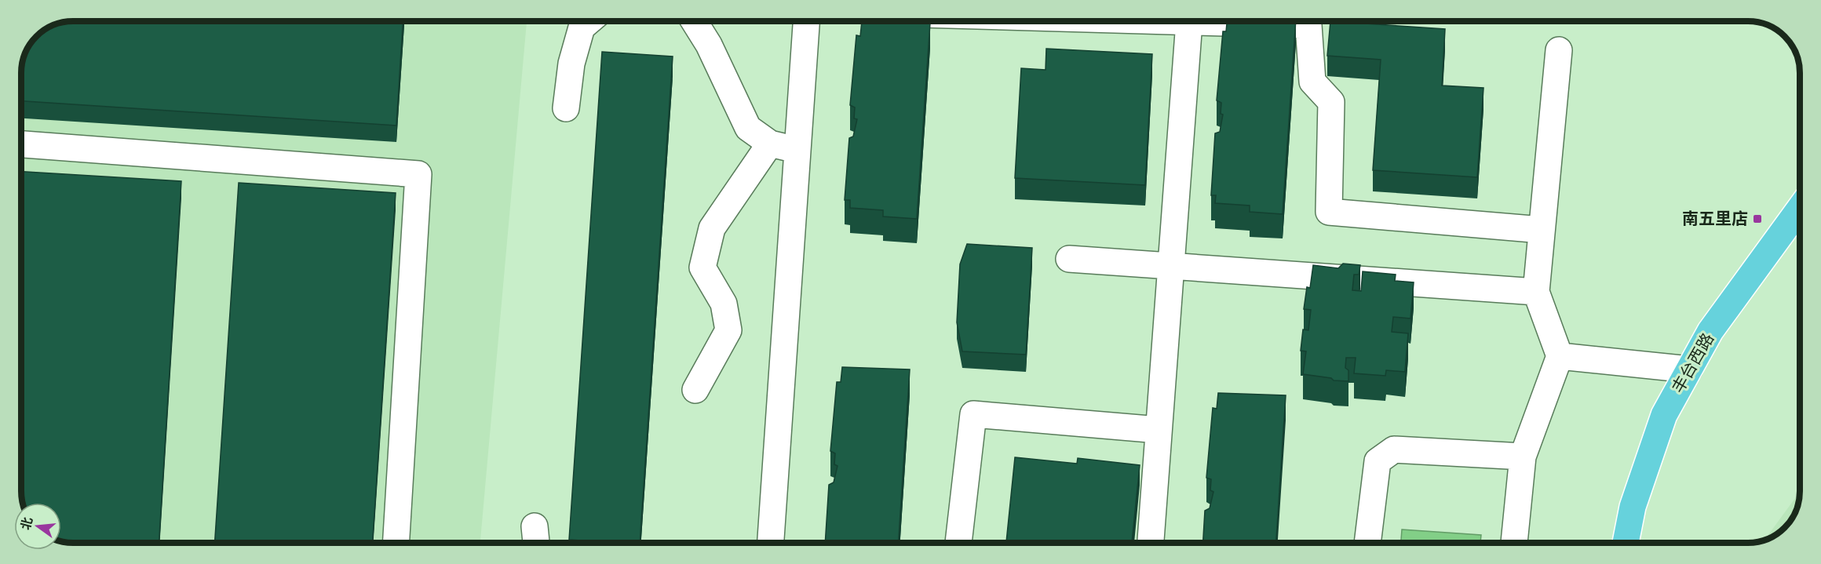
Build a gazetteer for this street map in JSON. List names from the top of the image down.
{
  "streets": {
    "main road": ["丰台西路"]
  },
  "places": {
    "transit": ["南五里店"]
  },
  "north": "left"
}
